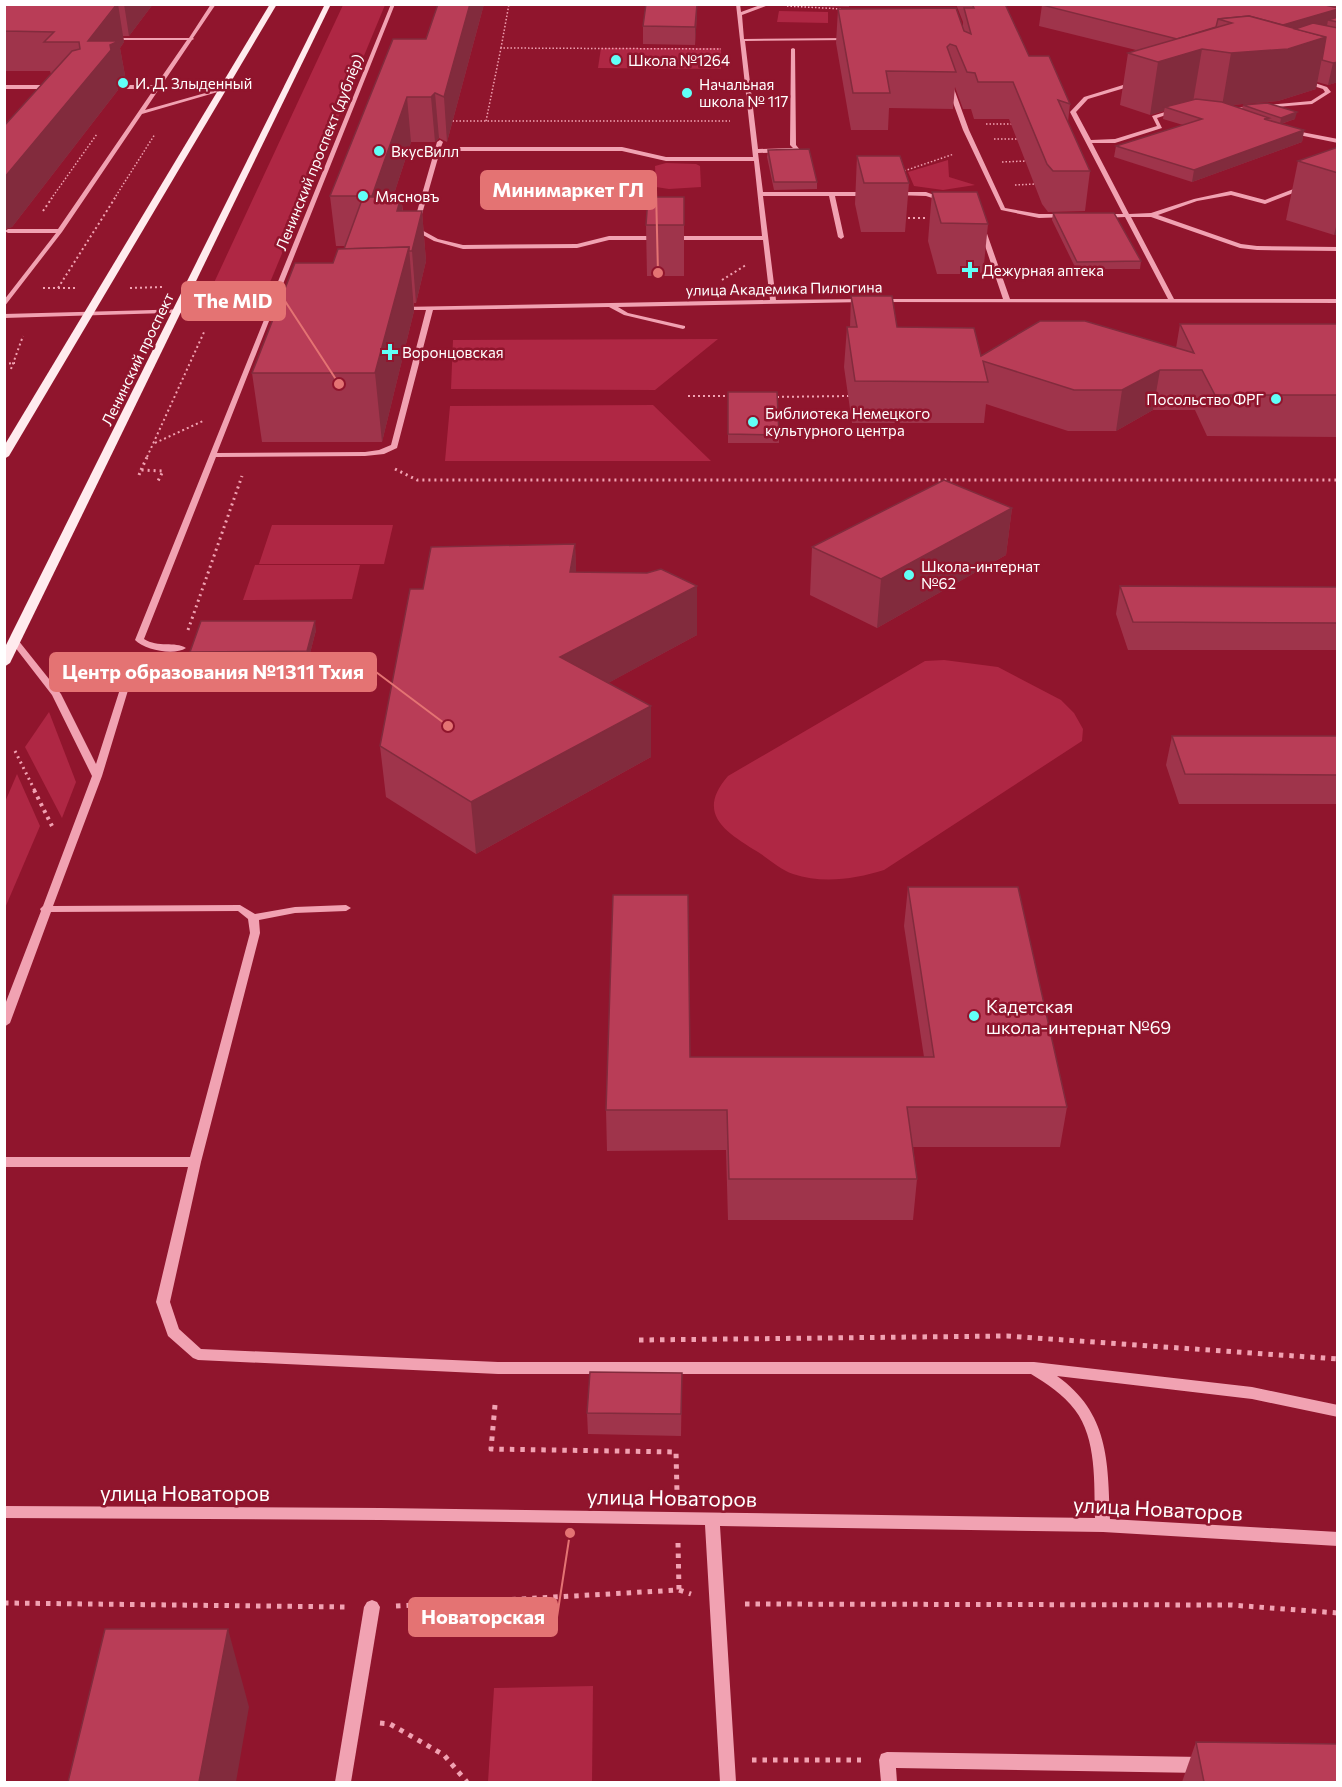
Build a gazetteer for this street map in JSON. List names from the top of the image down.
{
  "streets": {
    "main road": ["Ленинский проспект"],
    "street": ["Ленинский проспект (дублёр)", "улица Академика Пилюгина", "улица Новаторов"]
  },
  "places": {
    "other": [
      "Школа №1264",
      "И. Д. Злыденный",
      "Начальная школа № 117",
      "ВкусВилл",
      "Мясновъ",
      "Минимаркет ГЛ",
      "The MID",
      "Посольство ФРГ",
      "Библиотека Немецкого культурного центра",
      "Школа-интернат №62",
      "Центр образования №1311 Тхия",
      "Кадетская школа-интернат №69",
      "Новаторская"
    ],
    "health": ["Дежурная аптека", "Воронцовская"]
  }
}
